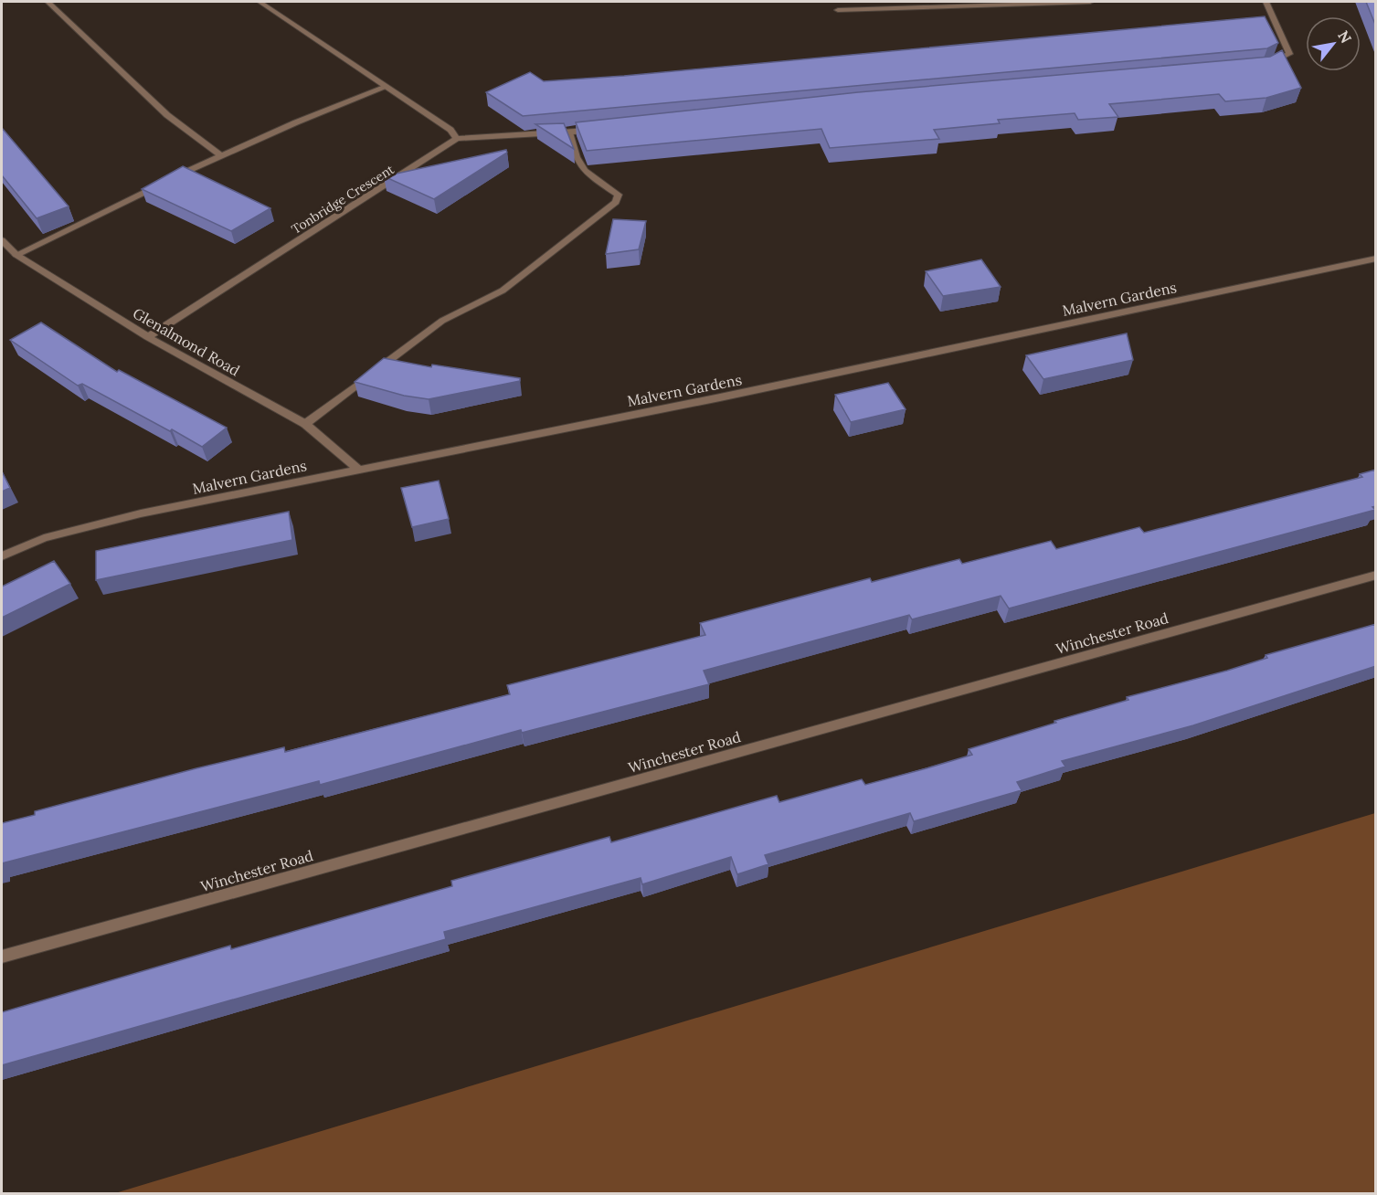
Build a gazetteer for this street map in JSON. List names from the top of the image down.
{
  "streets": {
    "street": [
      "Tonbridge Crescent",
      "Malvern Gardens",
      "Glenalmond Road",
      "Winchester Road"
    ]
  },
  "crossings": [
    ["Tonbridge Crescent", "Glenalmond Road"],
    ["Malvern Gardens", "Glenalmond Road"]
  ],
  "north": "top right"
}
